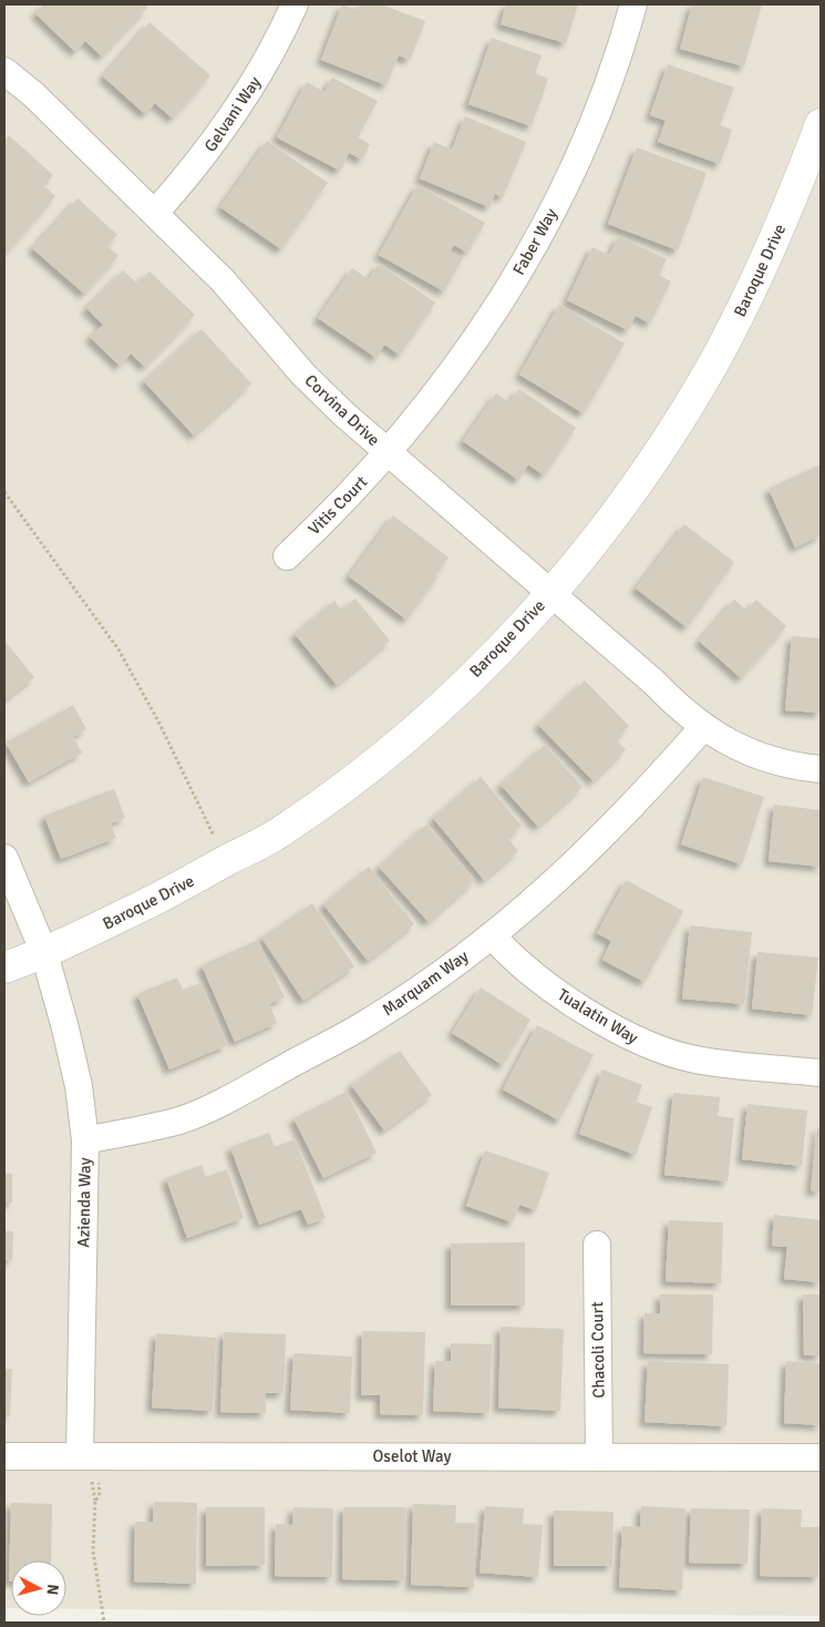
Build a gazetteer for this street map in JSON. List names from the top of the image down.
{
  "streets": {
    "street": [
      "Gelvani Way",
      "Faber Way",
      "Baroque Drive",
      "Corvina Drive",
      "Vitis Court",
      "Marquam Way",
      "Tualatin Way",
      "Azienda Way",
      "Chacoli Court",
      "Oselot Way"
    ]
  },
  "crossings": [
    ["Gelvani Way", "Corvina Drive"],
    ["Faber Way", "Corvina Drive"],
    ["Faber Way", "Vitis Court"],
    ["Baroque Drive", "Corvina Drive"],
    ["Baroque Drive", "Azienda Way"],
    ["Corvina Drive", "Vitis Court"],
    ["Corvina Drive", "Marquam Way"],
    ["Marquam Way", "Tualatin Way"],
    ["Marquam Way", "Azienda Way"],
    ["Azienda Way", "Oselot Way"],
    ["Chacoli Court", "Oselot Way"]
  ],
  "north": "right"
}
